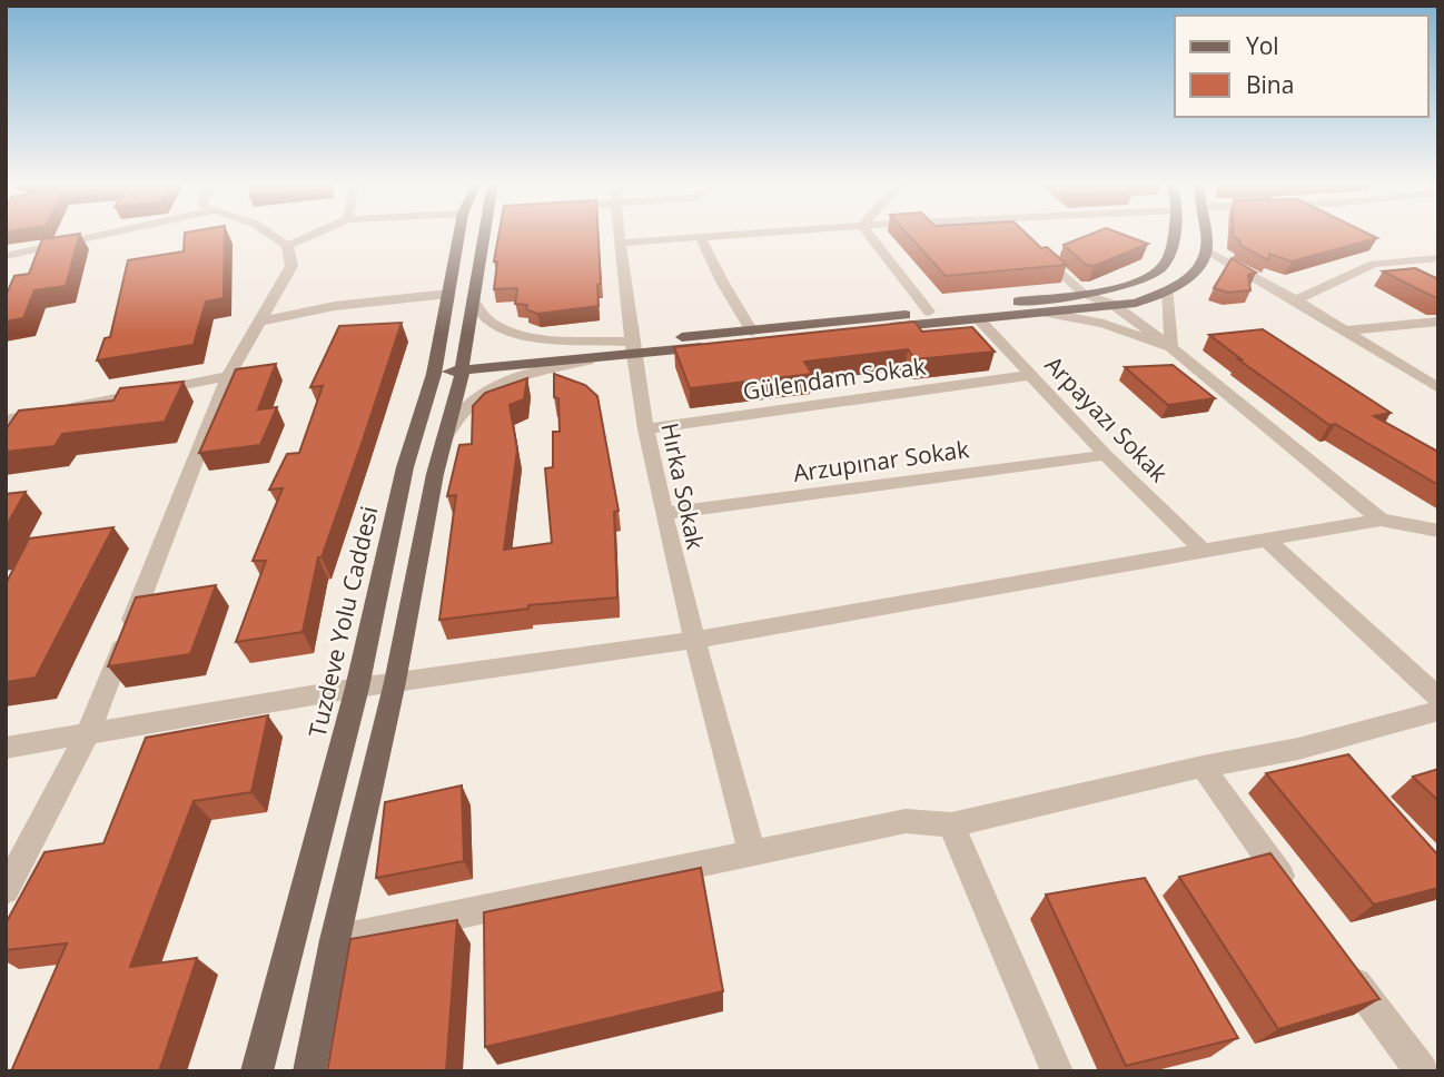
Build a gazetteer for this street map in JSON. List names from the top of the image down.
{
  "streets": {
    "main road": ["Tuzdeve Yolu Caddesi"],
    "street": [
      "Gülendam Sokak",
      "Arpayazı Sokak",
      "Arzupınar Sokak",
      "Hırka Sokak"
    ]
  },
  "crossings": [
    ["Gülendam Sokak", "Arpayazı Sokak"],
    ["Gülendam Sokak", "Hırka Sokak"],
    ["Arpayazı Sokak", "Arzupınar Sokak"],
    ["Arzupınar Sokak", "Hırka Sokak"]
  ],
  "legend": ["Yol", "Bina"]
}
